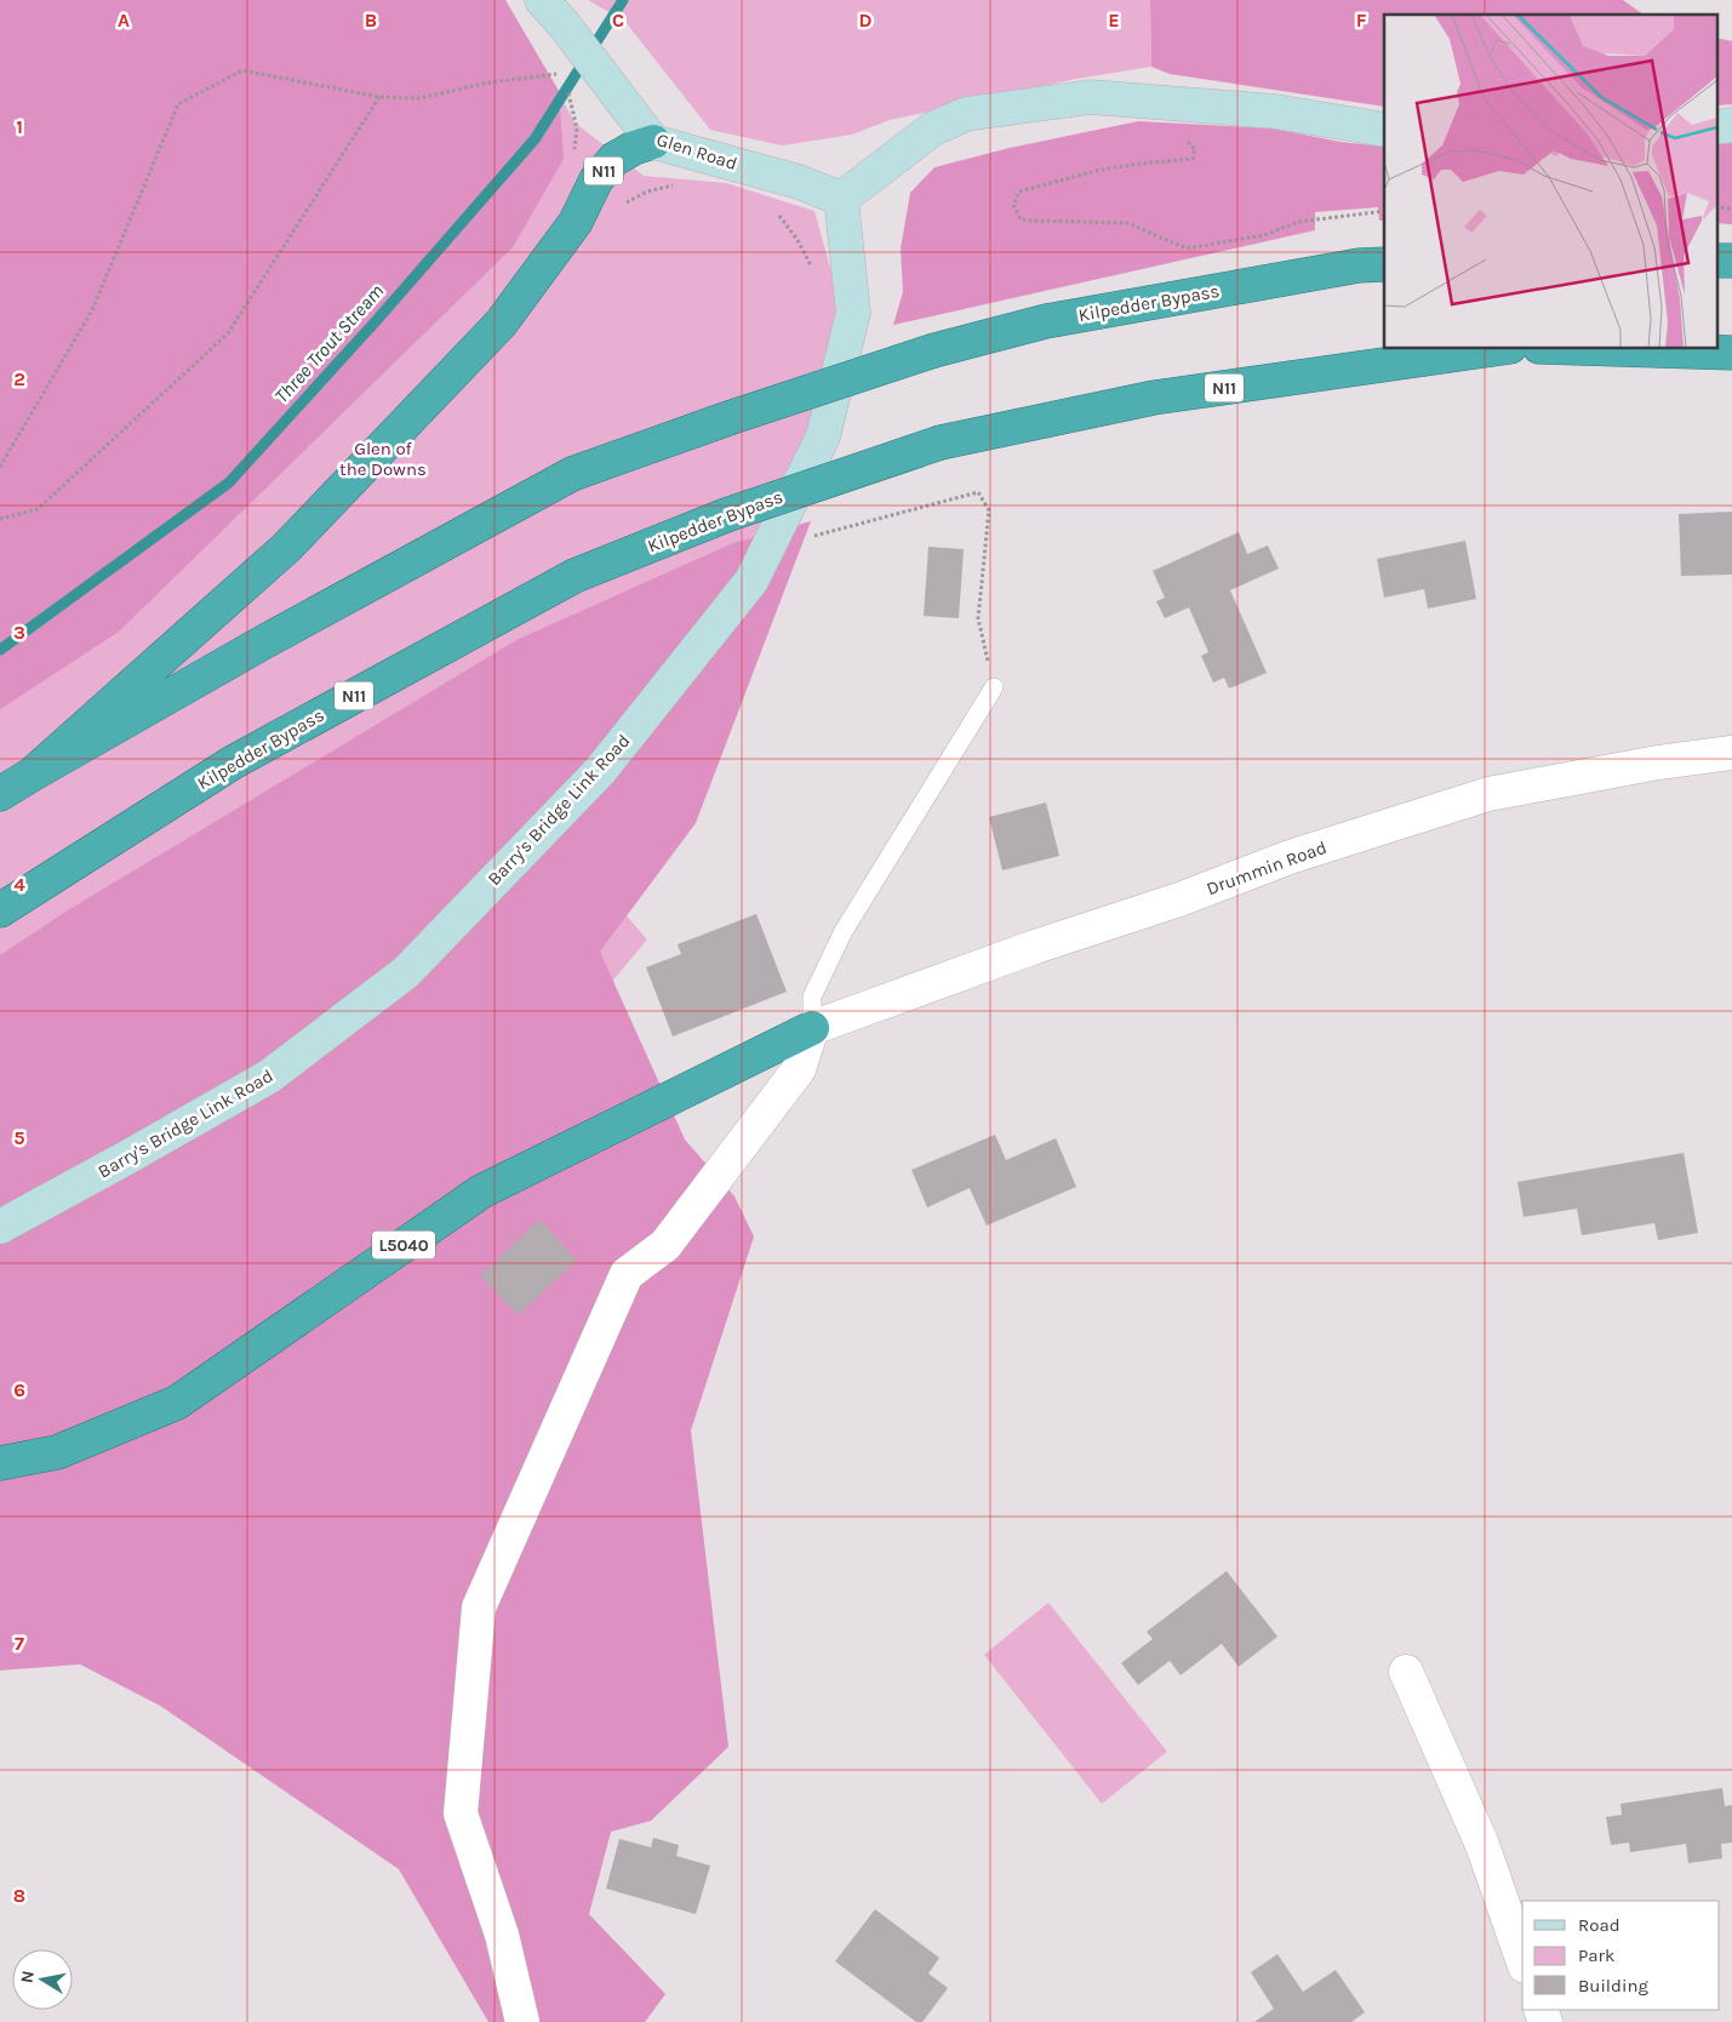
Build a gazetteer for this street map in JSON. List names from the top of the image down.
{
  "streets": {
    "highway": ["N11", "Kilpedder Bypass", "L5040"],
    "main road": ["Glen Road", "Barry's Bridge Link Road"],
    "street": ["Drummin Road"]
  },
  "crossings": [
    ["Glen Road", "N11"],
    ["Glen Road", "Barry's Bridge Link Road"],
    ["N11", "Kilpedder Bypass"],
    ["Drummin Road", "L5040"]
  ],
  "water": ["Three Trout Stream"],
  "parks": ["Glen of the Downs"],
  "legend": ["Road", "Park", "Building"],
  "north": "left",
  "grid": {
    "columns": [
      "A",
      "B",
      "C",
      "D",
      "E",
      "F"
    ],
    "rows": [
      "1",
      "2",
      "3",
      "4",
      "5",
      "6",
      "7",
      "8"
    ]
  }
}
